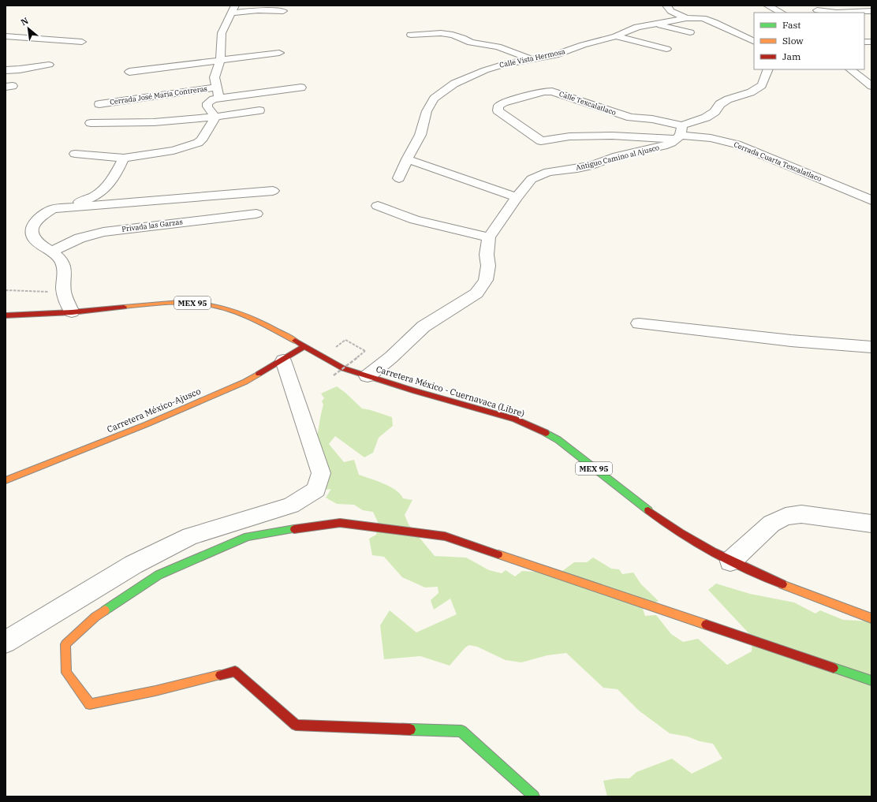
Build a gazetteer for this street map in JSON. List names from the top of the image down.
{
  "streets": {
    "main road": ["MEX 95", "Carretera México - Cuernavaca (Libre)", "Carretera México-Ajusco"],
    "street": [
      "Calle Vista Hermosa",
      "Cerrada José María Contreras",
      "Calle Texcalatlaco",
      "Antiguo Camino al Ajusco",
      "Cerrada Cuarta Texcalatlaco",
      "Privada las Garzas"
    ]
  },
  "crossings": [
    ["Calle Texcalatlaco", "Antiguo Camino al Ajusco"],
    ["Calle Texcalatlaco", "Cerrada Cuarta Texcalatlaco"],
    ["Antiguo Camino al Ajusco", "Cerrada Cuarta Texcalatlaco"],
    ["Antiguo Camino al Ajusco", "Carretera México - Cuernavaca (Libre)"],
    ["Carretera México - Cuernavaca (Libre)", "Carretera México-Ajusco"]
  ],
  "legend": ["Fast", "Slow", "Jam"],
  "north": "top left"
}
